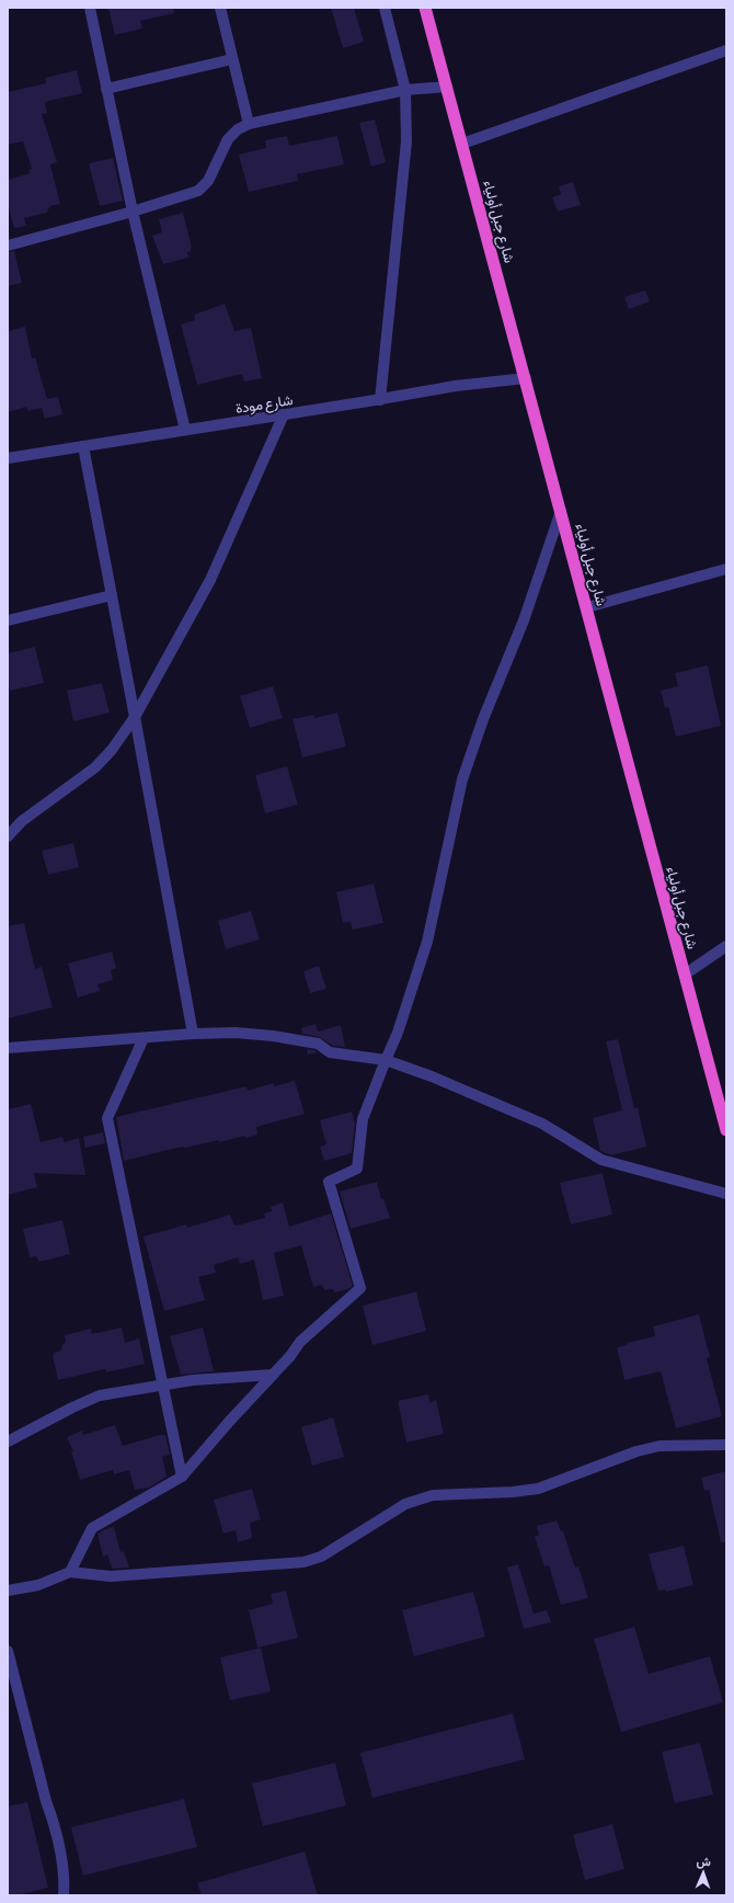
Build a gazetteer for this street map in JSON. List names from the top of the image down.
{
  "streets": {
    "highway": ["شارع جبل أولياء"],
    "street": ["شارع مودة"]
  },
  "crossings": [
    ["شارع جبل أولياء", "شارع مودة"]
  ],
  "north": "top"
}
